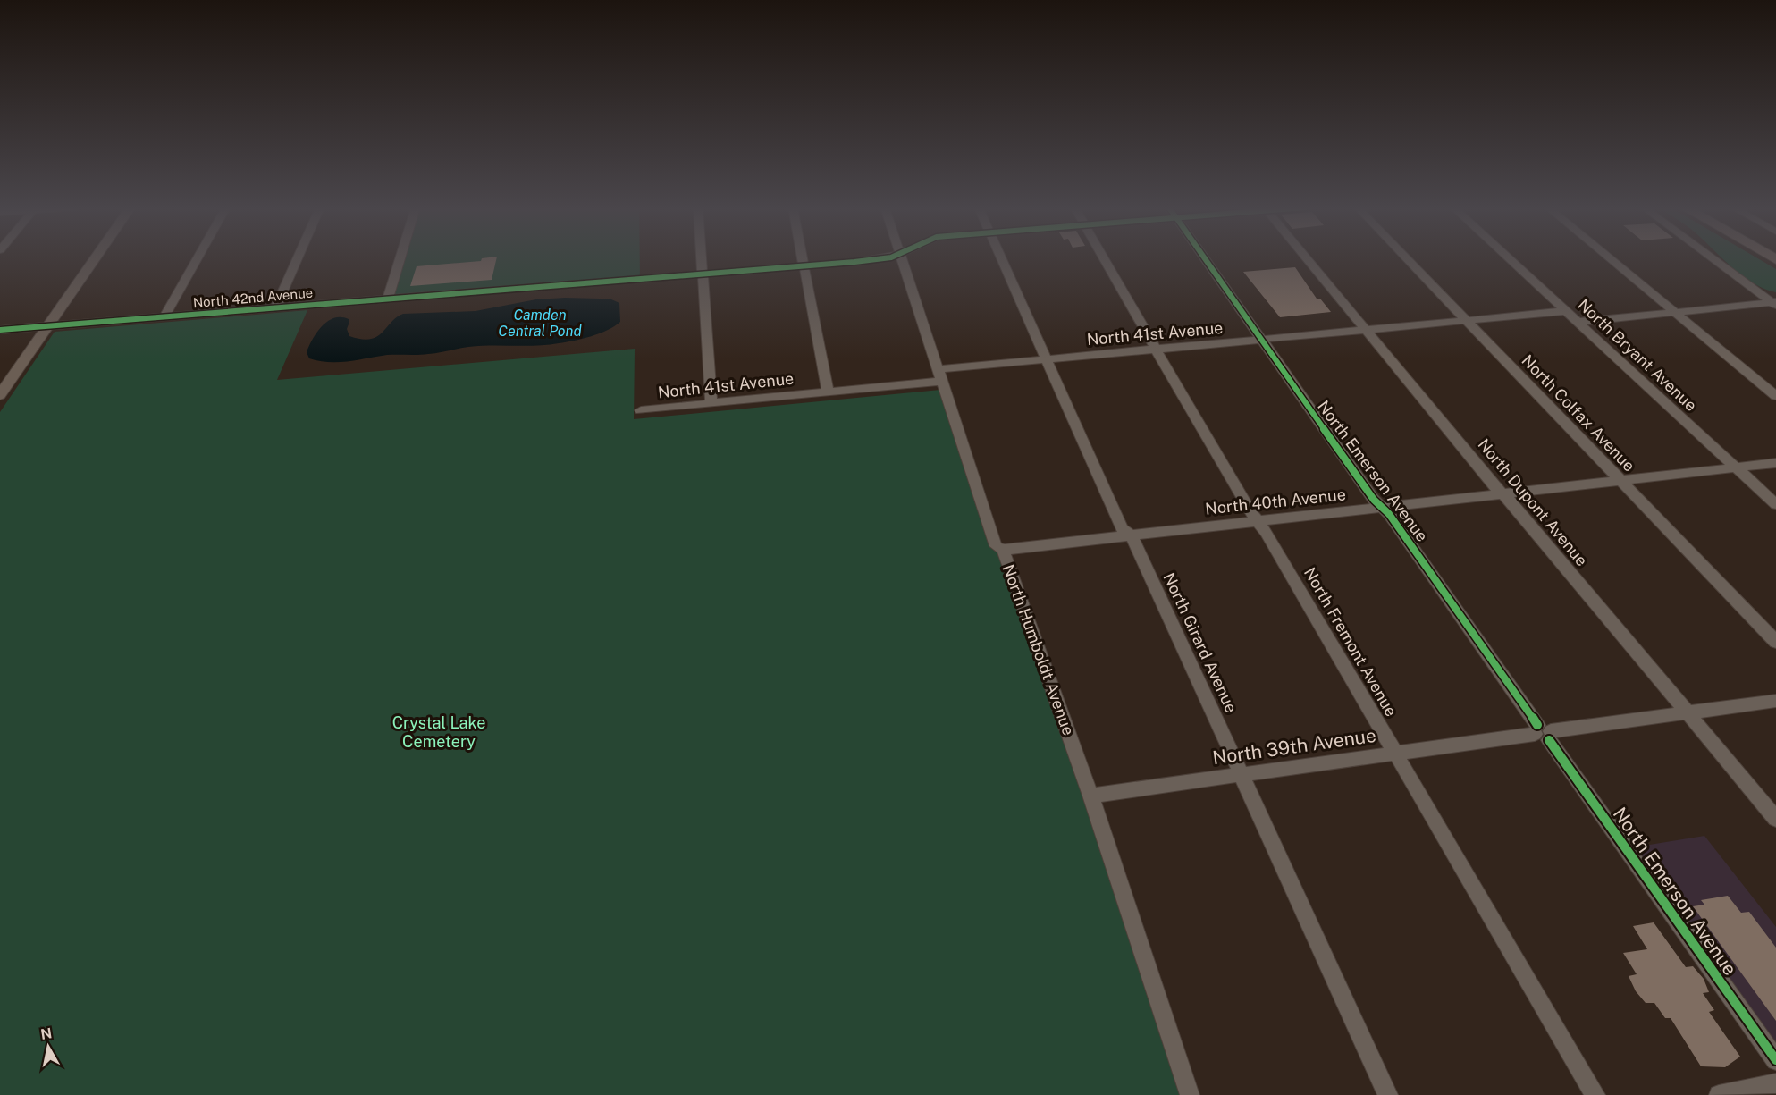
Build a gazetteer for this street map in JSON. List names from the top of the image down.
{
  "streets": {
    "street": [
      "North 42nd Avenue",
      "North 41st Avenue",
      "North Bryant Avenue",
      "North Colfax Avenue",
      "North Emerson Avenue",
      "North 40th Avenue",
      "North Dupont Avenue",
      "North Fremont Avenue",
      "North Girard Avenue",
      "North Humboldt Avenue",
      "North 39th Avenue"
    ]
  },
  "crossings": [
    ["North 41st Avenue", "North Bryant Avenue"],
    ["North 41st Avenue", "North Colfax Avenue"],
    ["North 41st Avenue", "North Emerson Avenue"],
    ["North 41st Avenue", "North Dupont Avenue"],
    ["North 41st Avenue", "North Fremont Avenue"],
    ["North 41st Avenue", "North Girard Avenue"],
    ["North 41st Avenue", "North Humboldt Avenue"],
    ["North Bryant Avenue", "North 40th Avenue"],
    ["North Colfax Avenue", "North 40th Avenue"],
    ["North Emerson Avenue", "North 40th Avenue"],
    ["North Emerson Avenue", "North 39th Avenue"],
    ["North 40th Avenue", "North Dupont Avenue"],
    ["North 40th Avenue", "North Fremont Avenue"],
    ["North 40th Avenue", "North Girard Avenue"],
    ["North 40th Avenue", "North Humboldt Avenue"],
    ["North Dupont Avenue", "North 39th Avenue"],
    ["North Fremont Avenue", "North 39th Avenue"],
    ["North Girard Avenue", "North 39th Avenue"],
    ["North Humboldt Avenue", "North 39th Avenue"]
  ],
  "water": ["Camden Central Pond"],
  "parks": ["Crystal Lake Cemetery"],
  "north": "top"
}
